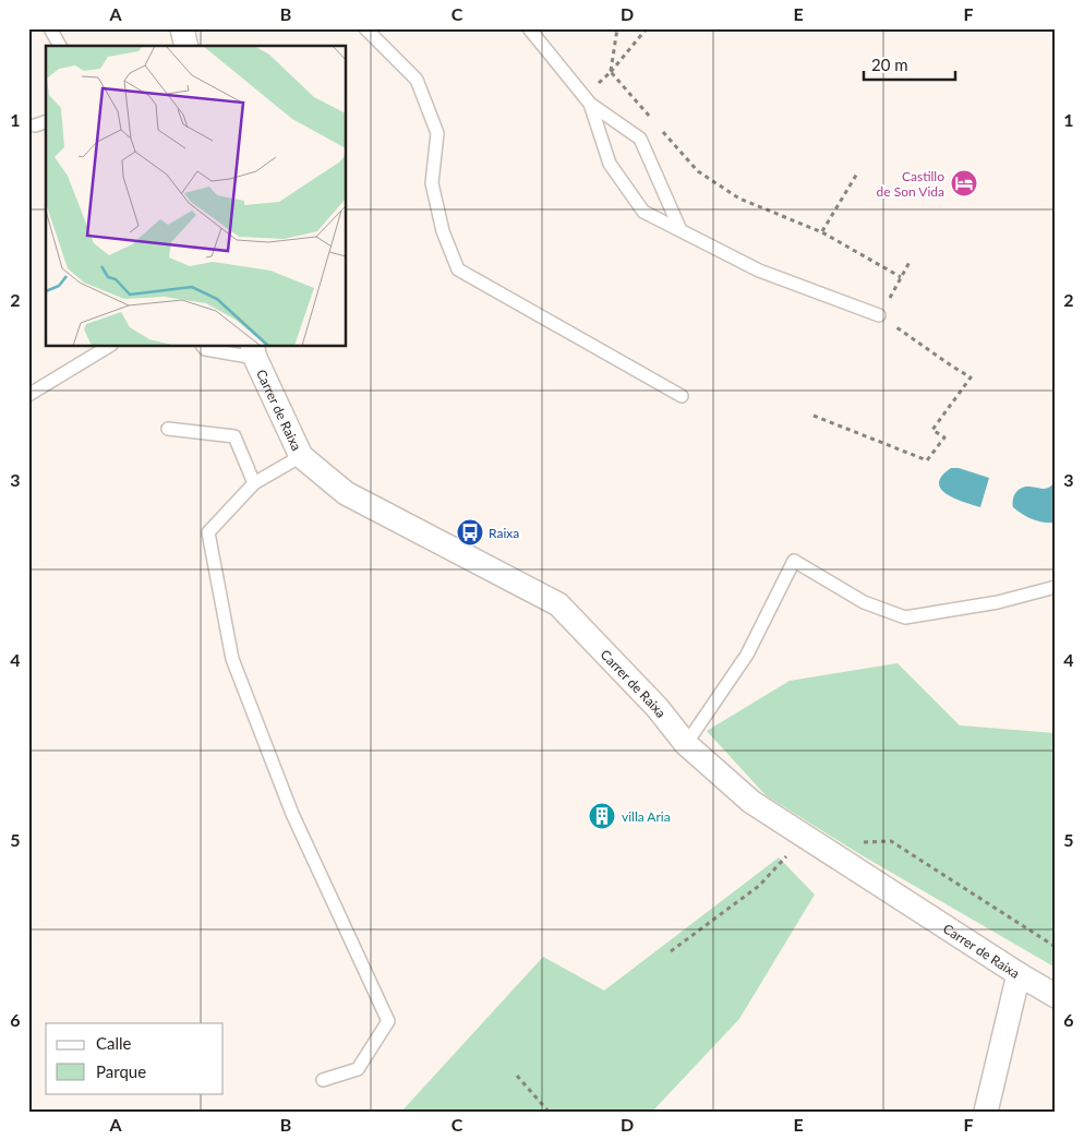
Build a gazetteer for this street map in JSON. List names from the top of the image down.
{
  "streets": {
    "street": ["Carrer de Raixa"]
  },
  "places": {
    "hotel": ["Castillo de Son Vida"],
    "bus stop": ["Raixa"],
    "building": ["villa Aria"]
  },
  "legend": ["Calle", "Parque"],
  "scale_bar": "20 m",
  "grid": {
    "columns": [
      "A",
      "B",
      "C",
      "D",
      "E",
      "F"
    ],
    "rows": [
      "1",
      "2",
      "3",
      "4",
      "5",
      "6"
    ]
  }
}
